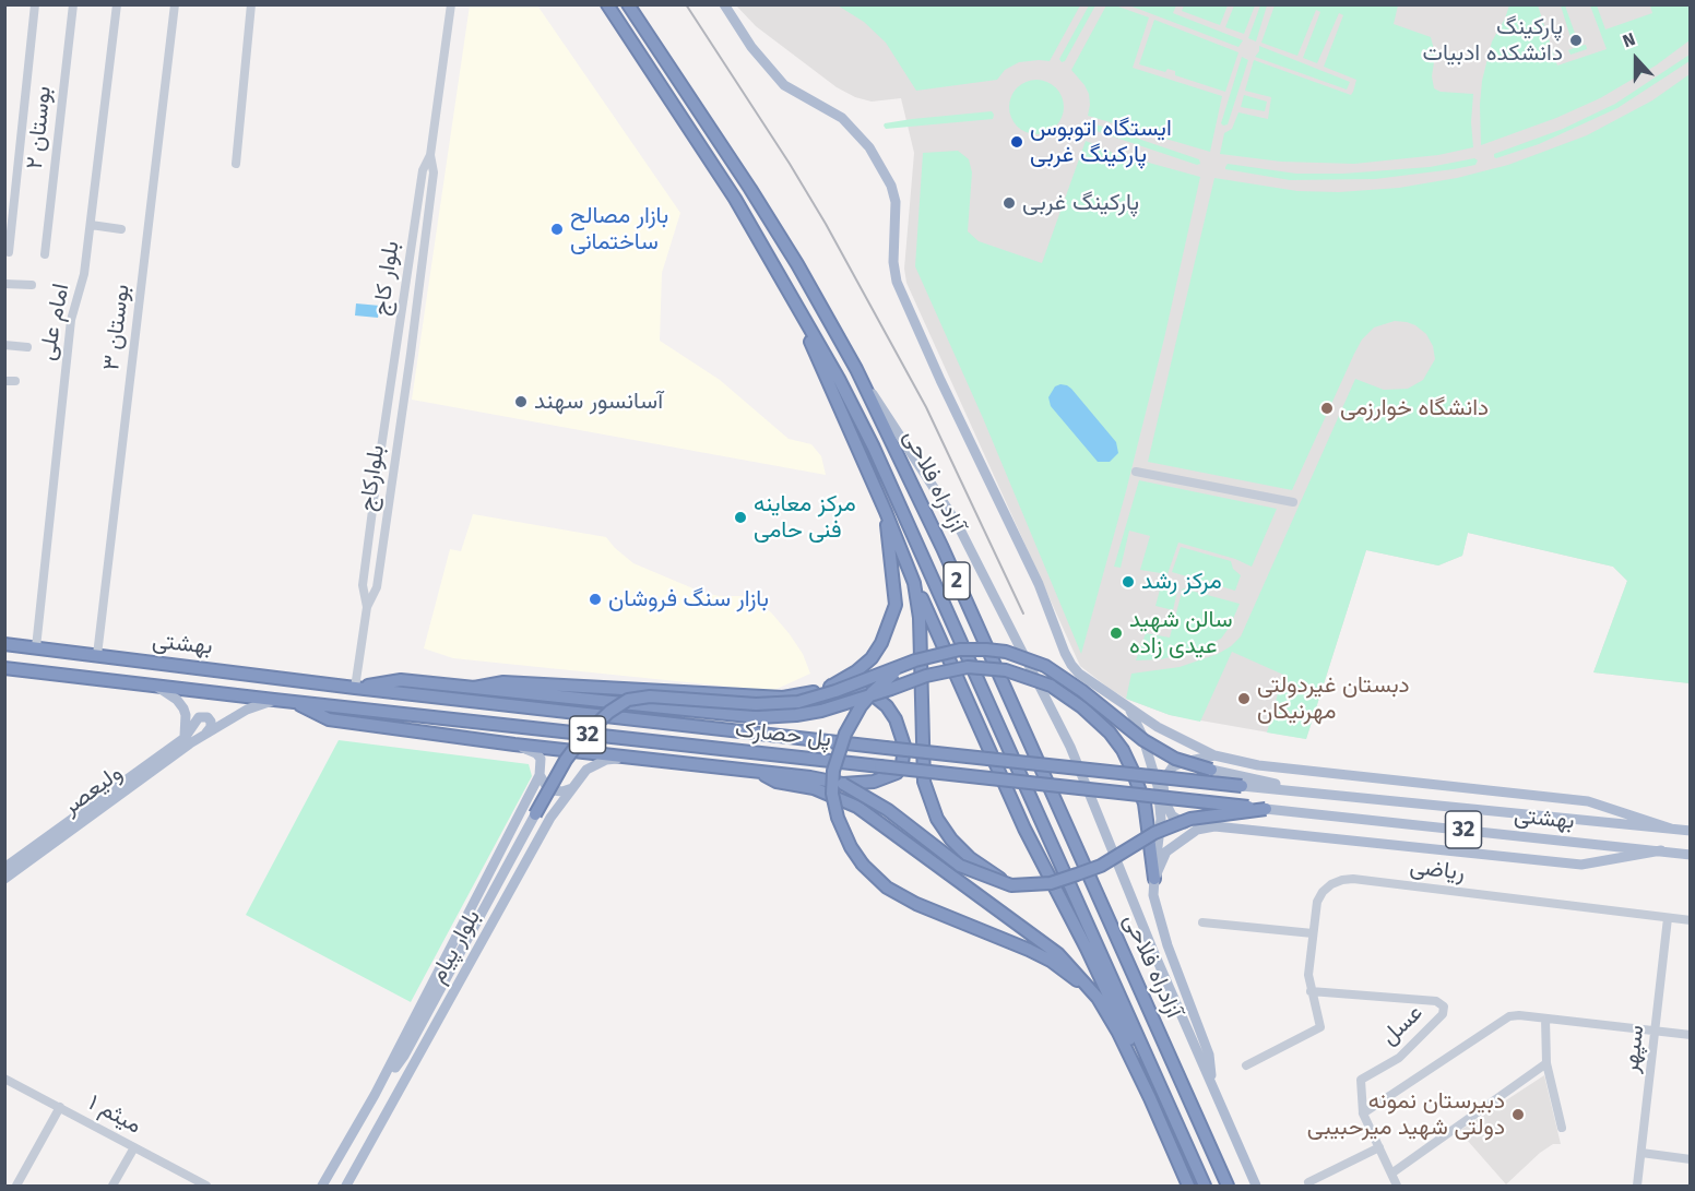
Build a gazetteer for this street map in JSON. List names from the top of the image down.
{
  "streets": {
    "highway": [
      "آزادراه فلاحی",
      "2",
      "بهشتی",
      "32",
      "پل حصارک"
    ],
    "main road": ["ولیعصر", "بهشتى", "بلوار پیام"],
    "street": [
      "بوستان ۲",
      "بلوار کاج",
      "امام علی",
      "بوستان ۳",
      "بلوارکاج",
      "ریاضی",
      "عسل",
      "سپهر",
      "میثم ۱"
    ]
  },
  "crossings": [
    ["بلوار کاج", "بلوارکاج"],
    ["امام علی", "بهشتی"],
    ["بوستان ۳", "بهشتی"],
    ["بهشتی", "پل حصارک"],
    ["بهشتی", "ولیعصر"],
    ["32", "بهشتى"],
    ["پل حصارک", "بهشتى"],
    ["ریاضی", "عسل"],
    ["ریاضی", "سپهر"]
  ],
  "places": [
    "پارکینگ دانشکده ادبیات",
    "ایستگاه اتوبوس پارکینگ غربی",
    "پارکینگ غربی",
    "بازار مصالح ساختمانی",
    "آسانسور سهند",
    "دانشگاه خوارزمی",
    "مرکز معاینه فنی حامی",
    "مرکز رشد",
    "بازار سنگ فروشان",
    "سالن شهید عیدی زاده",
    "دبستان غیردولتی مهرنیکان",
    "دبیرستان نمونه دولتی شهید میرحبیبی"
  ],
  "north": "top"
}
